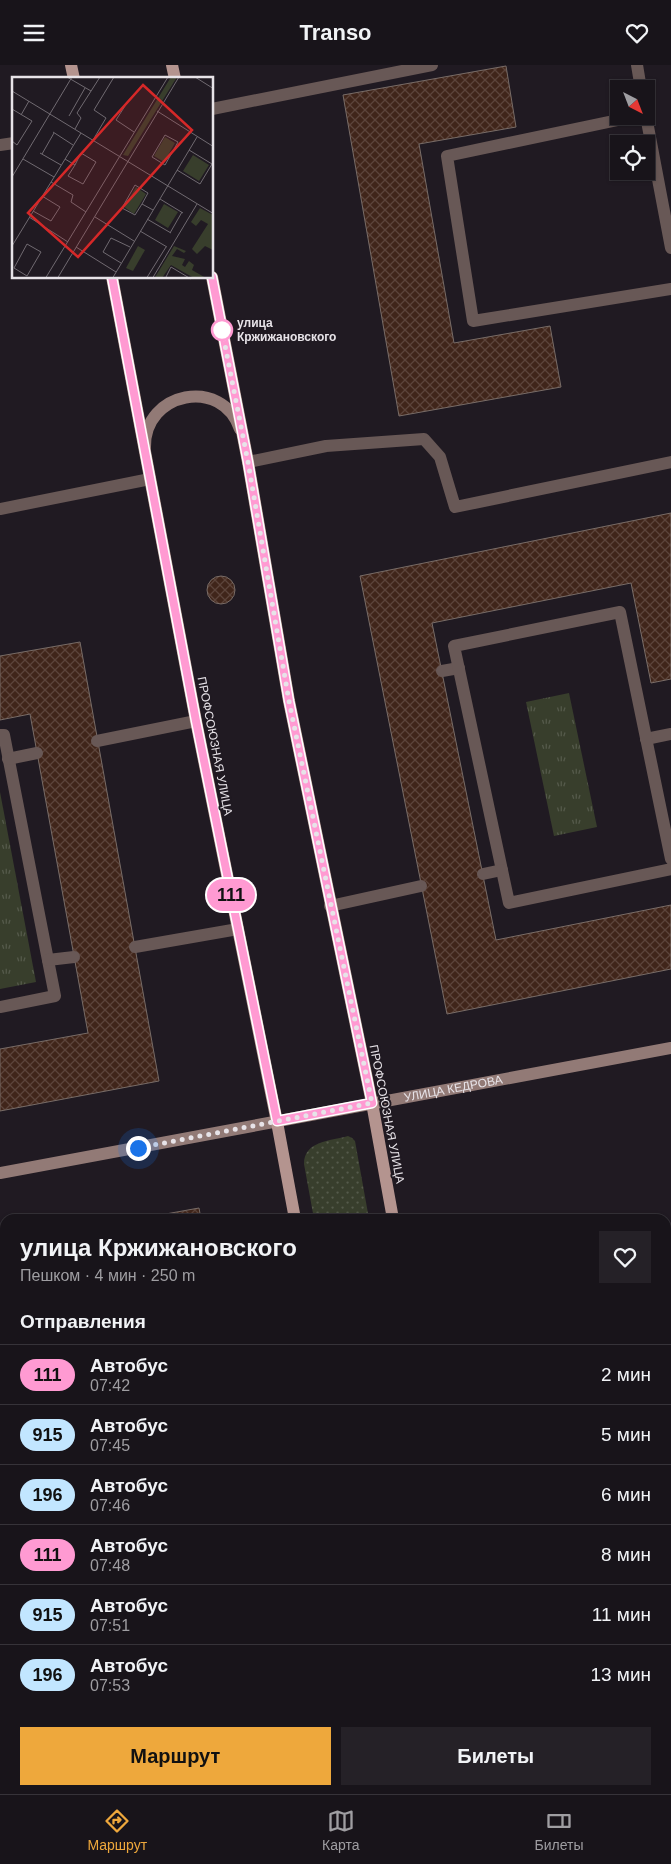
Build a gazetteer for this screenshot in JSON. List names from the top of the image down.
{
  "streets": {
    "main road": ["ПРОФСОЮЗНАЯ УЛИЦА"],
    "street": ["УЛИЦА КЕДРОВА"]
  },
  "crossings": [
    ["ПРОФСОЮЗНАЯ УЛИЦА", "УЛИЦА КЕДРОВА"]
  ],
  "places": ["улица Кржижановского"],
  "lines": ["bus line 111"],
  "north": "bottom right",
  "page": {
    "header": "Transo",
    "on_map": "111",
    "heading": [
      ["улица Кржижановского", "Пешком · 4 мин · 250 m"],
      "Отправления"
    ],
    "list": [
      {
        "mark": "111",
        "name": "Автобус",
        "note": "07:42",
        "value": "2 мин"
      },
      {
        "mark": "915",
        "name": "Автобус",
        "note": "07:45",
        "value": "5 мин"
      },
      {
        "mark": "196",
        "name": "Автобус",
        "note": "07:46",
        "value": "6 мин"
      },
      {
        "mark": "111",
        "name": "Автобус",
        "note": "07:48",
        "value": "8 мин"
      },
      {
        "mark": "915",
        "name": "Автобус",
        "note": "07:51",
        "value": "11 мин"
      },
      {
        "mark": "196",
        "name": "Автобус",
        "note": "07:53",
        "value": "13 мин"
      }
    ],
    "buttons": ["Маршрут", "Билеты"],
    "tabs": ["Маршрут", "Карта", "Билеты"]
  }
}
